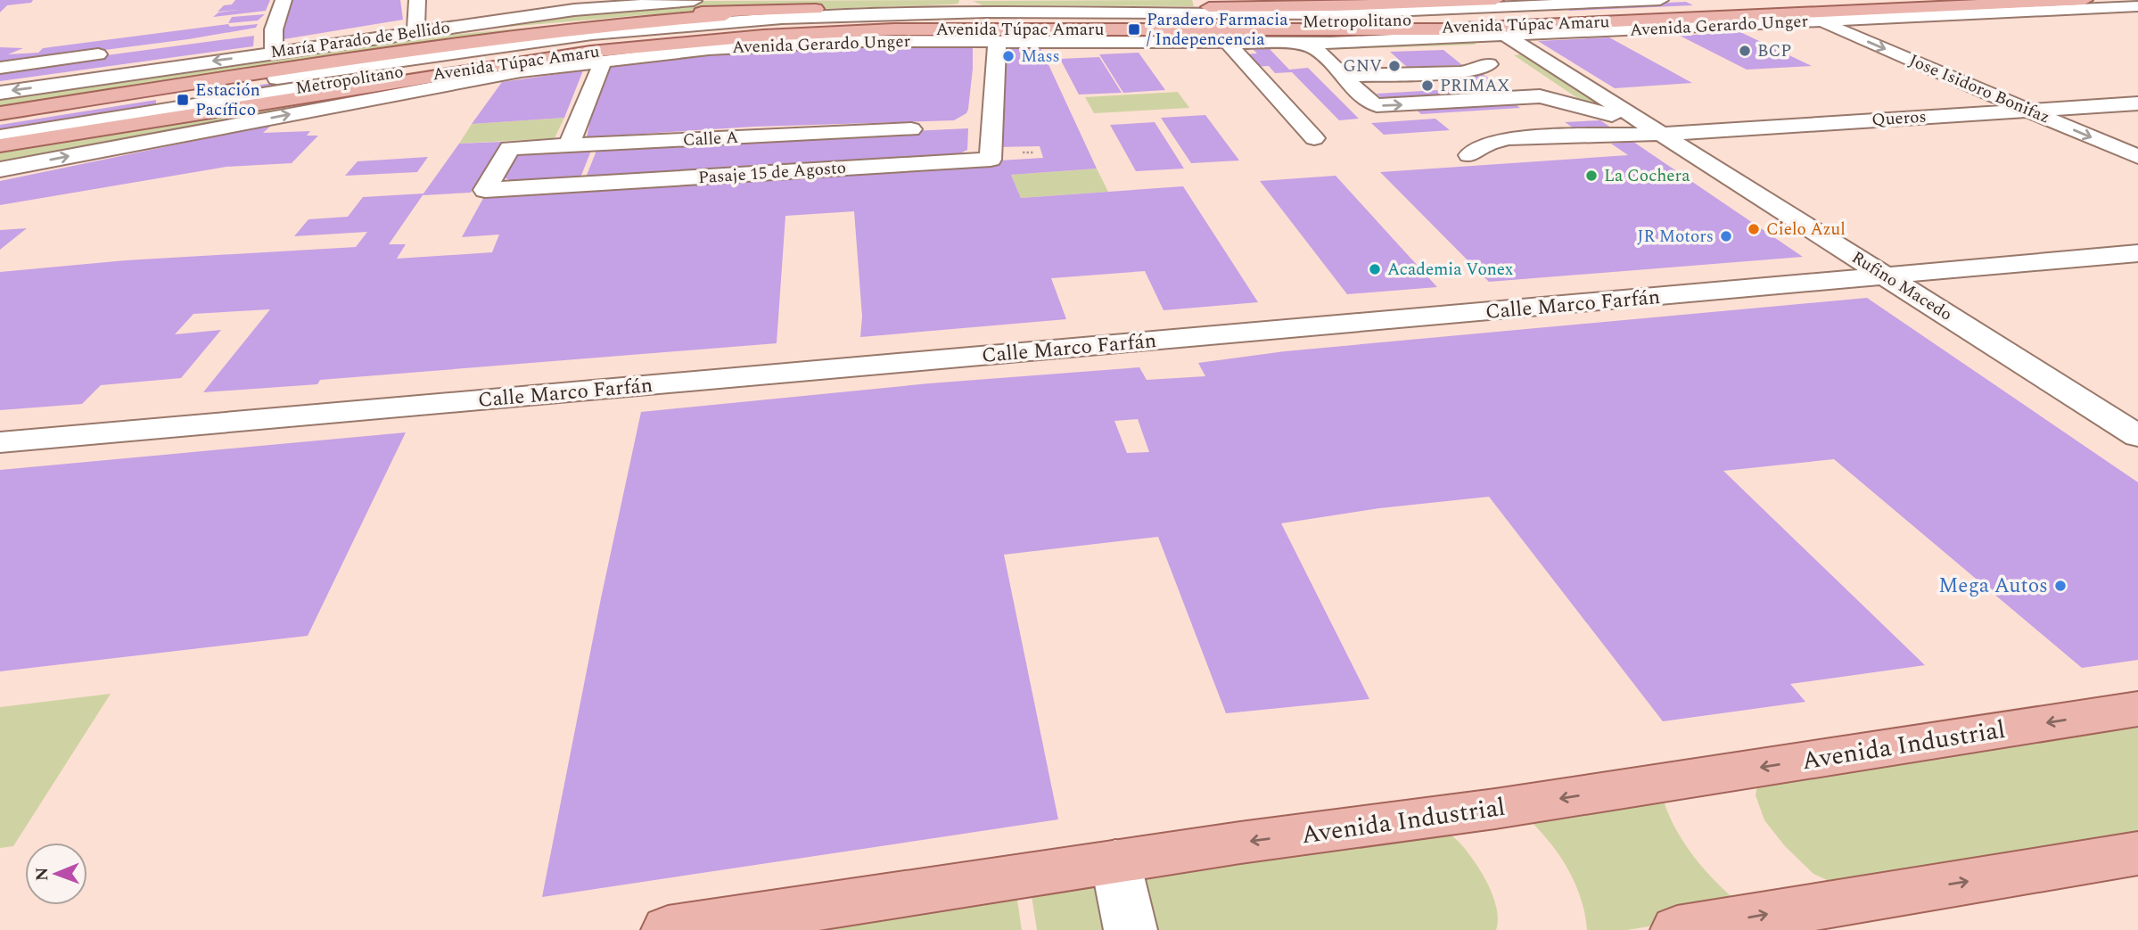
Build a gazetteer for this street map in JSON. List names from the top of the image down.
{
  "streets": {
    "main road": ["Avenida Túpac Amaru", "Avenida Industrial"],
    "street": [
      "Metropolitano",
      "Avenida Gerardo Unger",
      "María Parado de Bellido",
      "Jose Isidoro Bonifaz",
      "Queros",
      "Calle A",
      "Pasaje 15 de Agosto",
      "Rufino Macedo",
      "Calle Marco Farfán"
    ]
  },
  "crossings": [
    ["Metropolitano", "Avenida Túpac Amaru"],
    ["Metropolitano", "Avenida Gerardo Unger"],
    ["Avenida Túpac Amaru", "Avenida Gerardo Unger"],
    ["Avenida Gerardo Unger", "Jose Isidoro Bonifaz"],
    ["Avenida Gerardo Unger", "Pasaje 15 de Agosto"],
    ["Avenida Gerardo Unger", "Rufino Macedo"],
    ["Jose Isidoro Bonifaz", "Queros"],
    ["Queros", "Rufino Macedo"],
    ["Calle A", "Pasaje 15 de Agosto"],
    ["Rufino Macedo", "Calle Marco Farfán"]
  ],
  "one_way": ["Jose Isidoro Bonifaz"],
  "places": {
    "transit": ["Paradero Farmacia / Indepencencia", "Estación Pacífico"],
    "other": [
      "BCP",
      "Mass",
      "GNV",
      "PRIMAX",
      "La Cochera",
      "Cielo Azul",
      "JR Motors",
      "Academia Vonex",
      "Mega Autos"
    ]
  },
  "north": "left"
}
